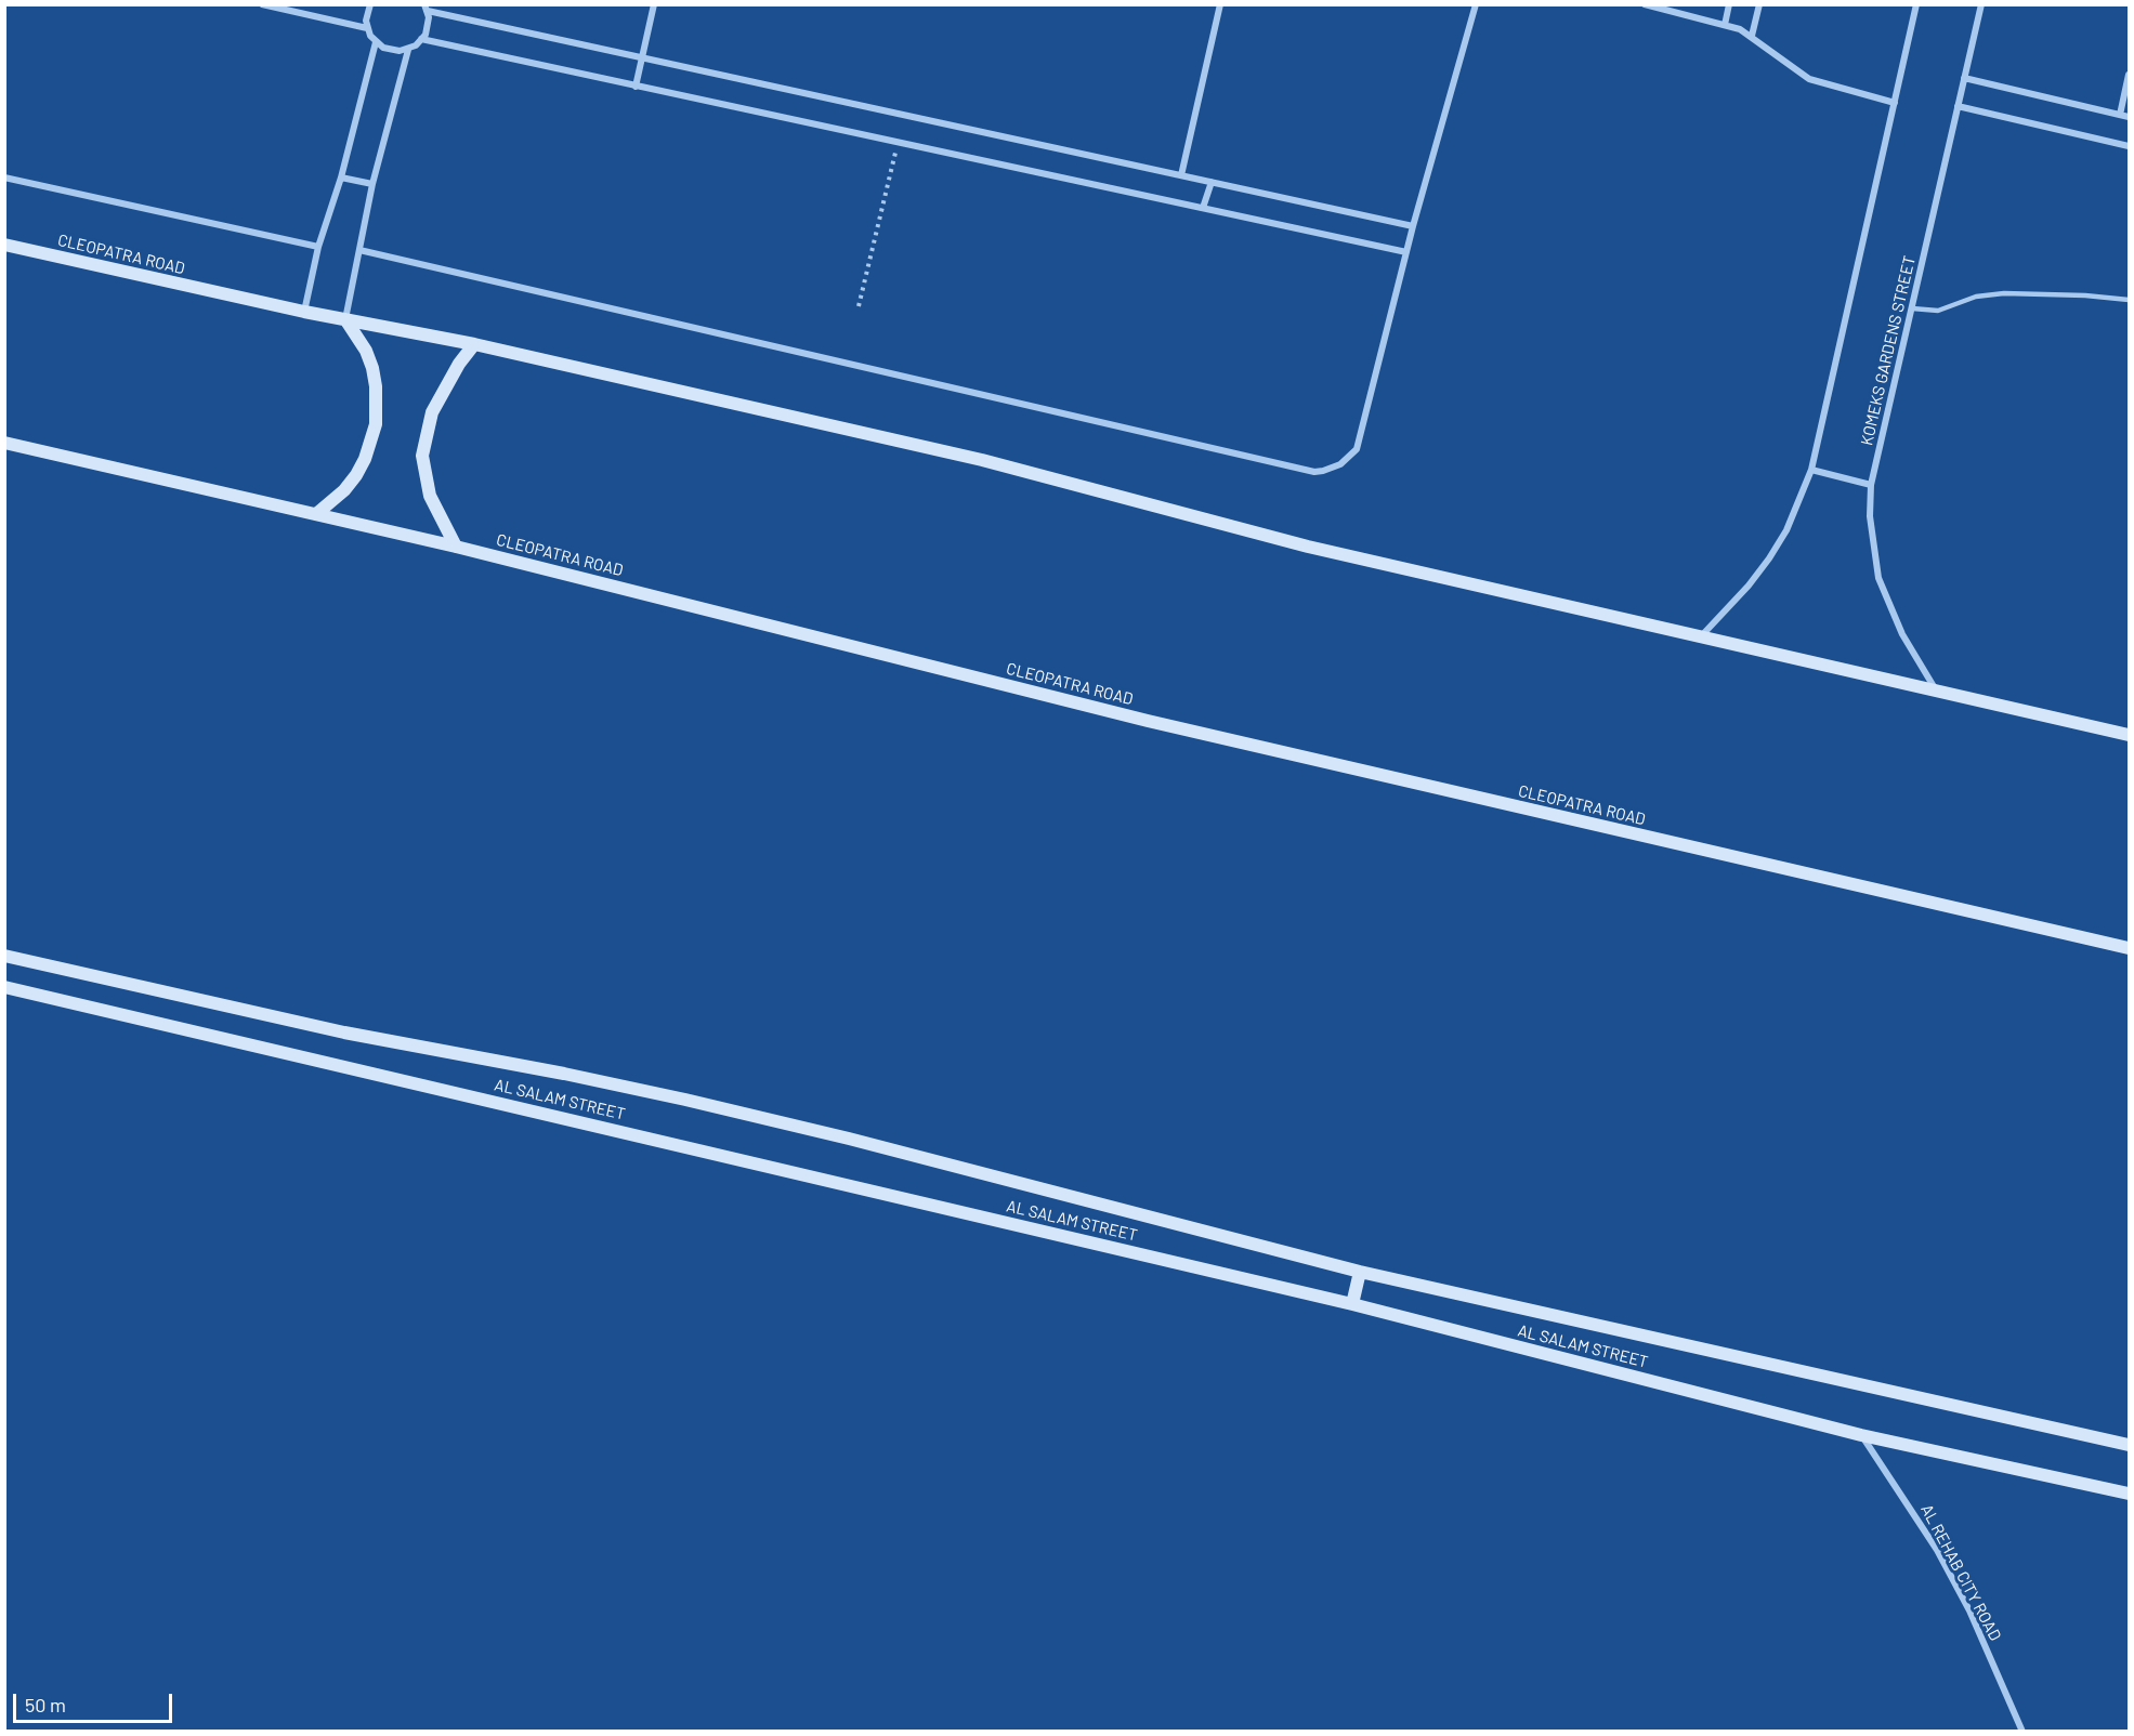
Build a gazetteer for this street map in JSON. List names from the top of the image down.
{
  "streets": {
    "main road": ["CLEOPATRA ROAD", "AL SALAM STREET"],
    "street": ["KOMEKS GARDENS STREET", "AL REHAB CITY ROAD"]
  },
  "crossings": [
    ["CLEOPATRA ROAD", "KOMEKS GARDENS STREET"],
    ["AL SALAM STREET", "AL REHAB CITY ROAD"]
  ],
  "scale_bar": "50 m"
}
